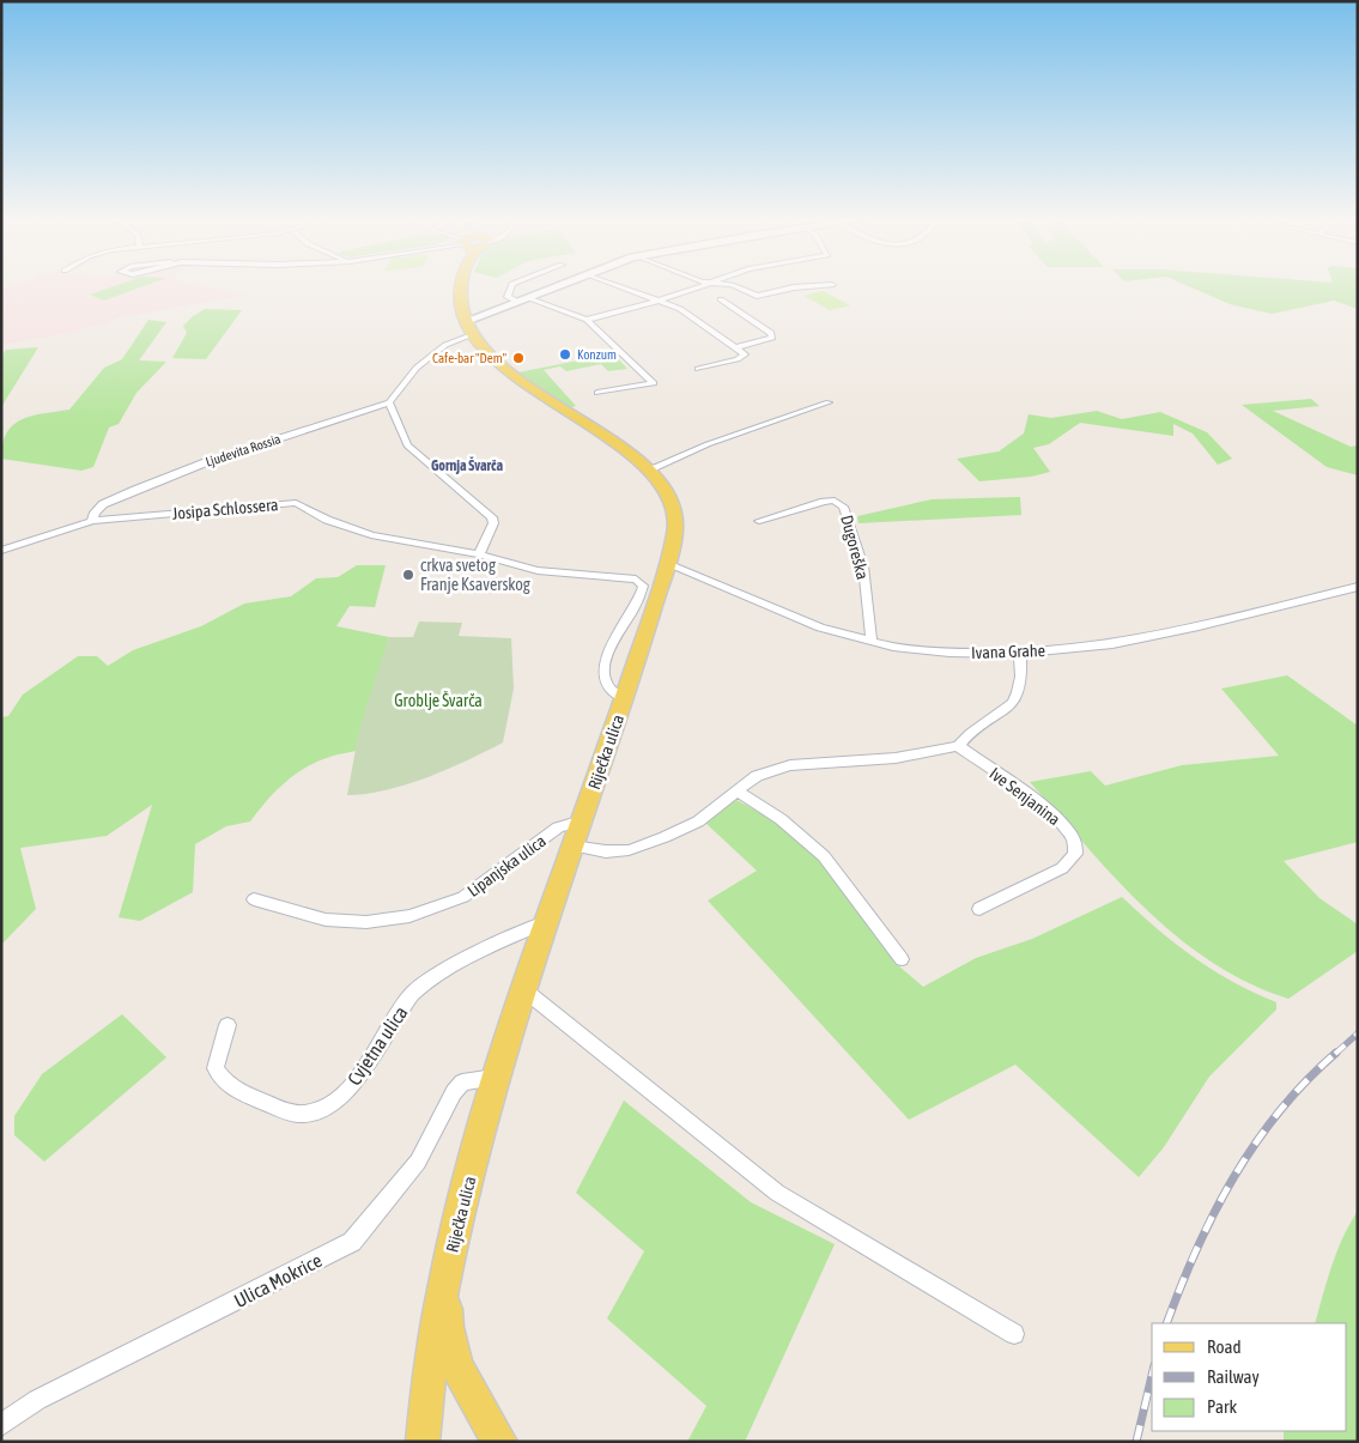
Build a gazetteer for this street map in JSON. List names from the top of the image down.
{
  "streets": {
    "main road": ["Riječka ulica"],
    "street": [
      "Ljudevita Rossia",
      "Josipa Schlossera",
      "Dugoreška",
      "Ivana Grahe",
      "Ive Senjanina",
      "Lipanjska ulica",
      "Cvjetna ulica",
      "Ulica Mokrice"
    ]
  },
  "crossings": [
    ["Ljudevita Rossia", "Josipa Schlossera"],
    ["Josipa Schlossera", "Riječka ulica"],
    ["Dugoreška", "Ivana Grahe"],
    ["Ivana Grahe", "Riječka ulica"],
    ["Riječka ulica", "Lipanjska ulica"],
    ["Riječka ulica", "Cvjetna ulica"],
    ["Riječka ulica", "Ulica Mokrice"]
  ],
  "districts": ["Gornja Švarča"],
  "parks": ["Groblje Švarča"],
  "places": ["Konzum", "Cafe-bar \"Dem\"", "crkva svetog Franje Ksaverskog"],
  "legend": ["Road", "Railway", "Park"]
}
